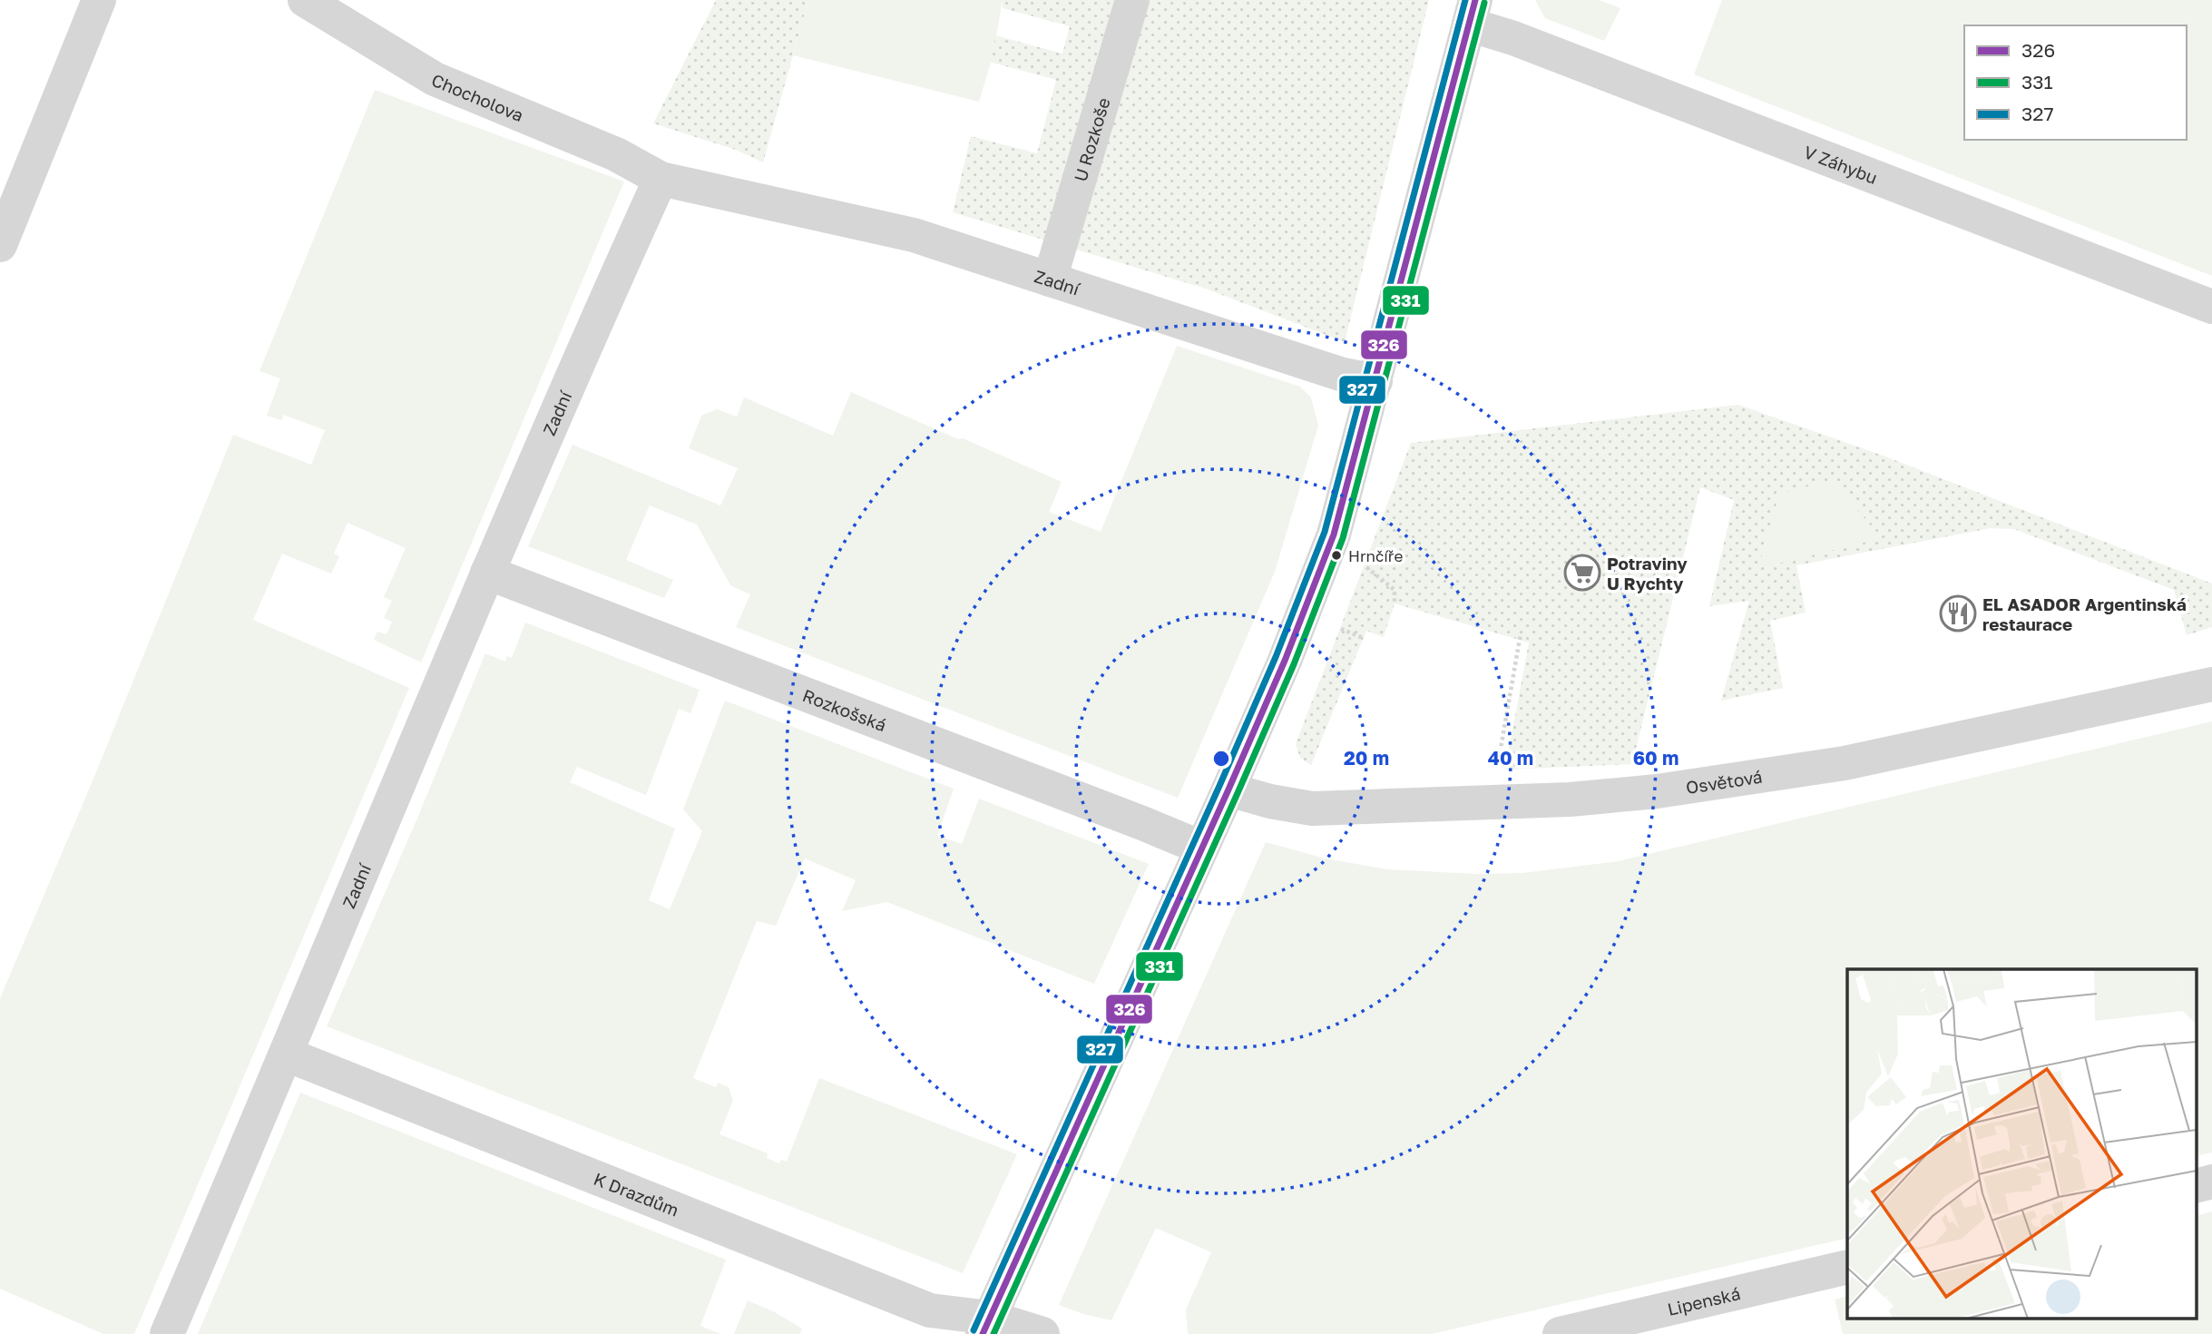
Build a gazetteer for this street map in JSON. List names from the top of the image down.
{
  "streets": {
    "street": [
      "Chocholova",
      "U Rozkoše",
      "V Záhybu",
      "Zadní",
      "Rozkošská",
      "Osvětová",
      "K Drazdům",
      "Lipenská"
    ]
  },
  "crossings": [
    ["Chocholova", "Zadní"],
    ["U Rozkoše", "Zadní"],
    ["Zadní", "Rozkošská"],
    ["Zadní", "K Drazdům"]
  ],
  "places": {
    "other": ["Hrnčíře"],
    "supermarket": ["Potraviny U Rychty"],
    "restaurant": ["EL ASADOR Argentinská restaurace"]
  },
  "lines": ["transit line 326", "transit line 327", "transit line 331"],
  "legend": ["326", "331", "327"],
  "rings": ["20 m", "40 m", "60 m"]
}
